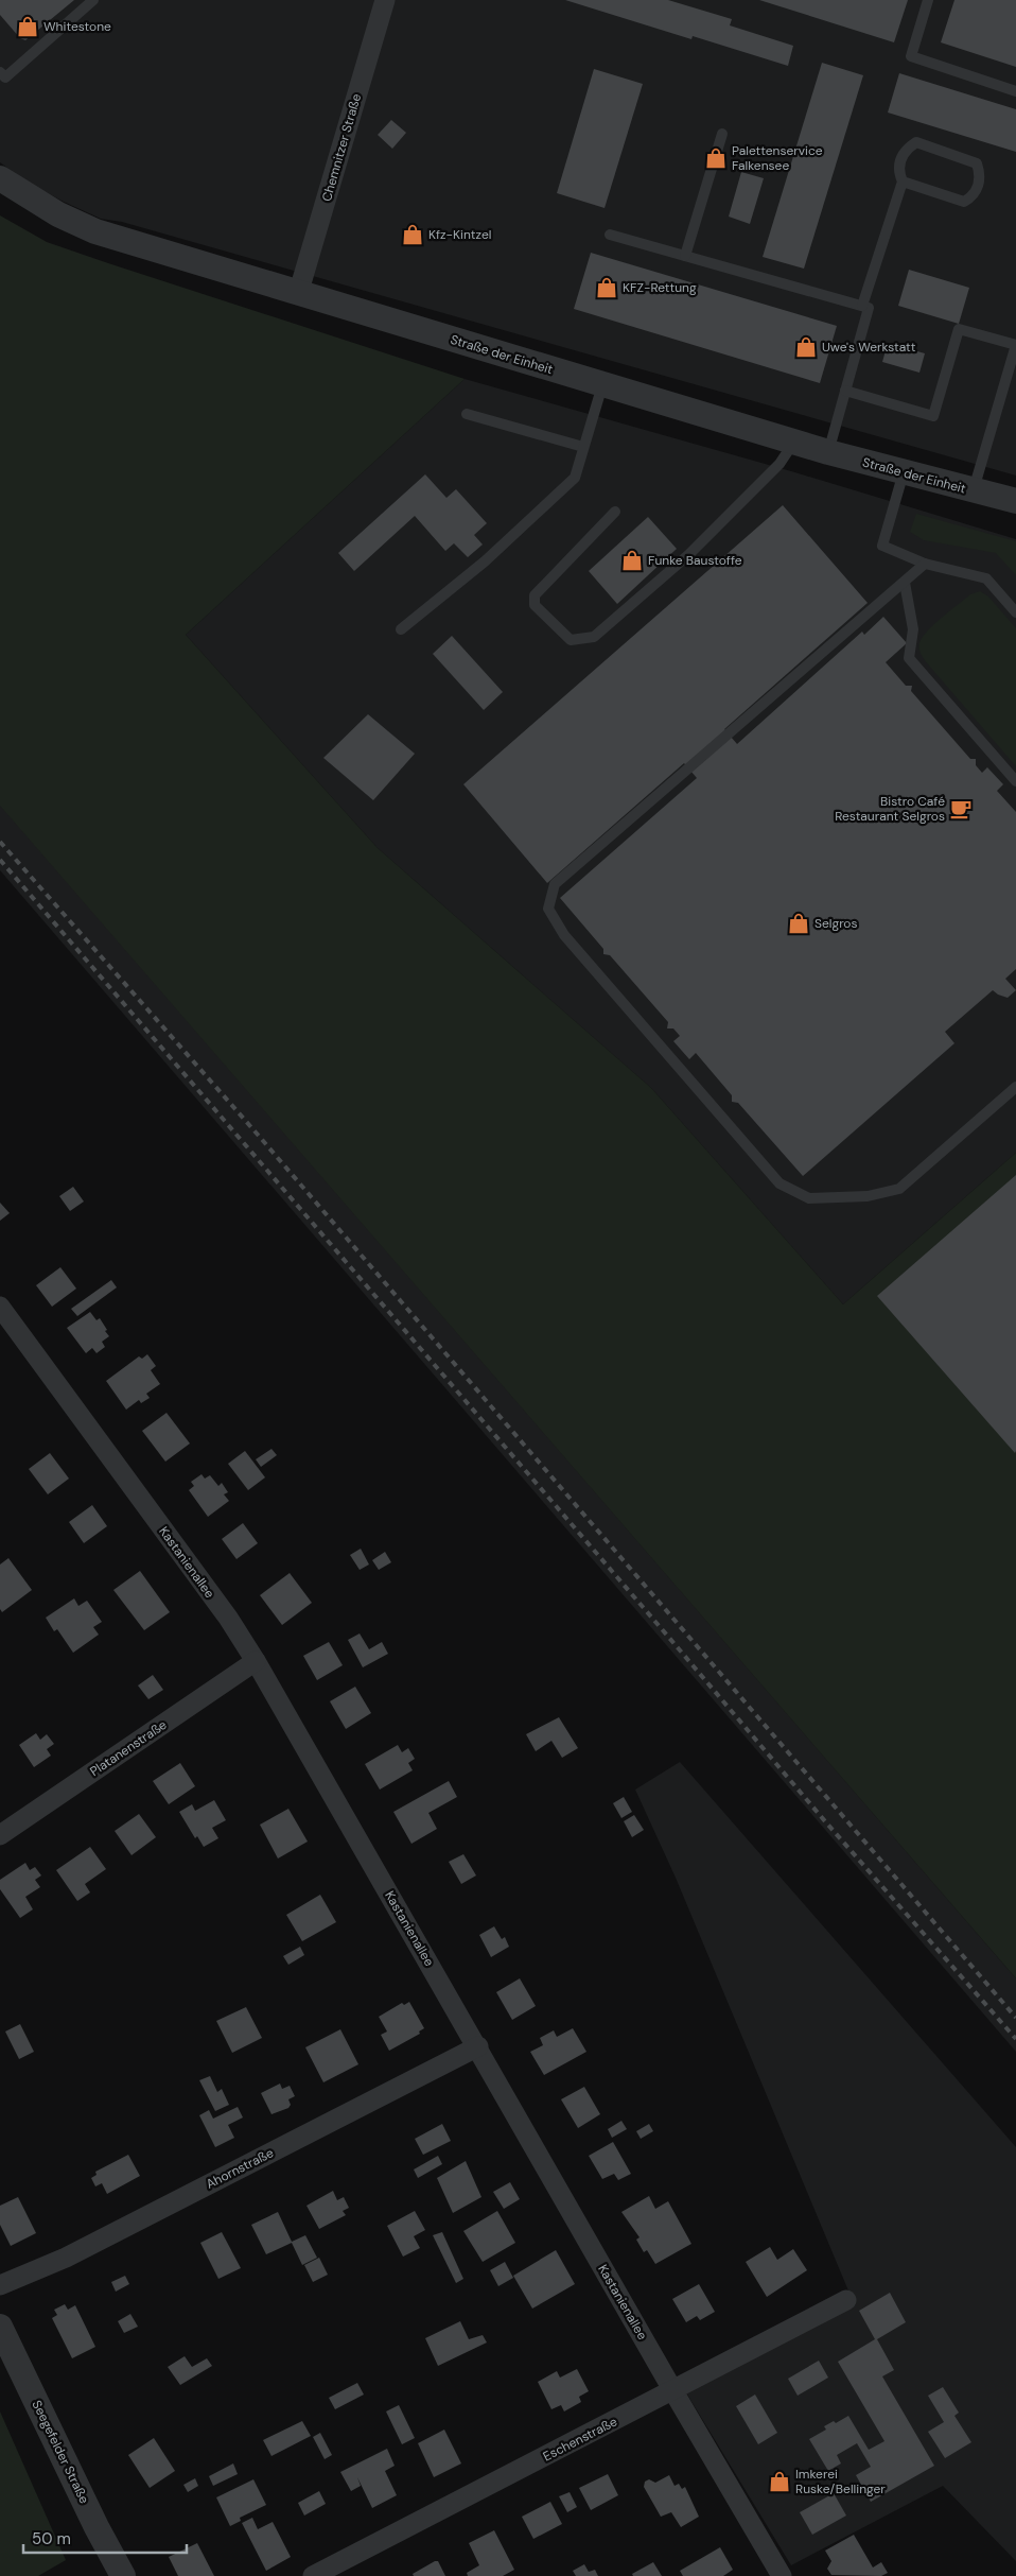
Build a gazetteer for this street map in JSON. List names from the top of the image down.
{
  "streets": {
    "street": [
      "Chemnitzer Straße",
      "Straße der Einheit",
      "Kastanienallee",
      "Platanenstraße",
      "Ahornstraße",
      "Eschenstraße",
      "Seegefelder Straße"
    ]
  },
  "crossings": [
    ["Chemnitzer Straße", "Straße der Einheit"],
    ["Kastanienallee", "Platanenstraße"],
    ["Kastanienallee", "Ahornstraße"],
    ["Kastanienallee", "Eschenstraße"]
  ],
  "places": {
    "shop": [
      "Whitestone",
      "Palettenservice Falkensee",
      "Kfz-Kintzel",
      "KFZ-Rettung",
      "Uwe's Werkstatt",
      "Funke Baustoffe",
      "Selgros",
      "Imkerei Ruske/Bellinger"
    ],
    "cafe": ["Bistro Café Restaurant Selgros"]
  },
  "scale_bar": "50 m"
}
